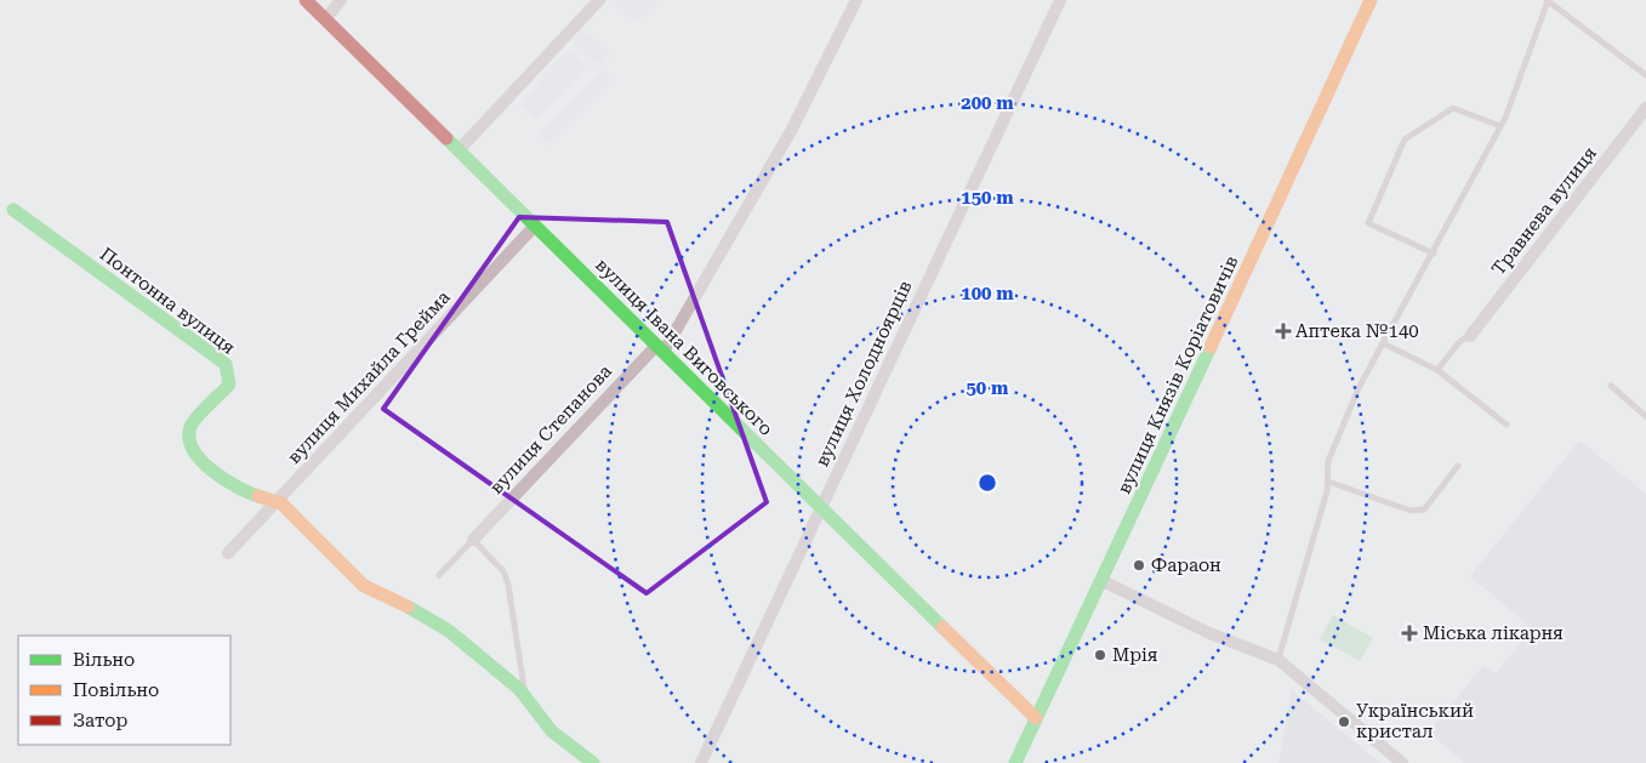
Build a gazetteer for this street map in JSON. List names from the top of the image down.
{
  "streets": {
    "street": [
      "Травнева вулиця",
      "Понтонна вулиця",
      "вулиця Івана Виговського",
      "вулиця Холодноярців",
      "вулиця Князів Коріатовичів",
      "вулиця Михайла Грейма",
      "вулиця Степанова"
    ]
  },
  "crossings": [
    ["Понтонна вулиця", "вулиця Михайла Грейма"],
    ["вулиця Івана Виговського", "вулиця Холодноярців"],
    ["вулиця Івана Виговського", "вулиця Князів Коріатовичів"],
    ["вулиця Івана Виговського", "вулиця Михайла Грейма"],
    ["вулиця Івана Виговського", "вулиця Степанова"]
  ],
  "places": {
    "health": ["Аптека №140", "Міська лікарня"],
    "other": ["Фараон", "Мрія", "Український кристал"]
  },
  "legend": ["Вільно", "Повільно", "Затор"],
  "rings": [
    "200 m",
    "150 m",
    "100 m",
    "50 m"
  ]
}
